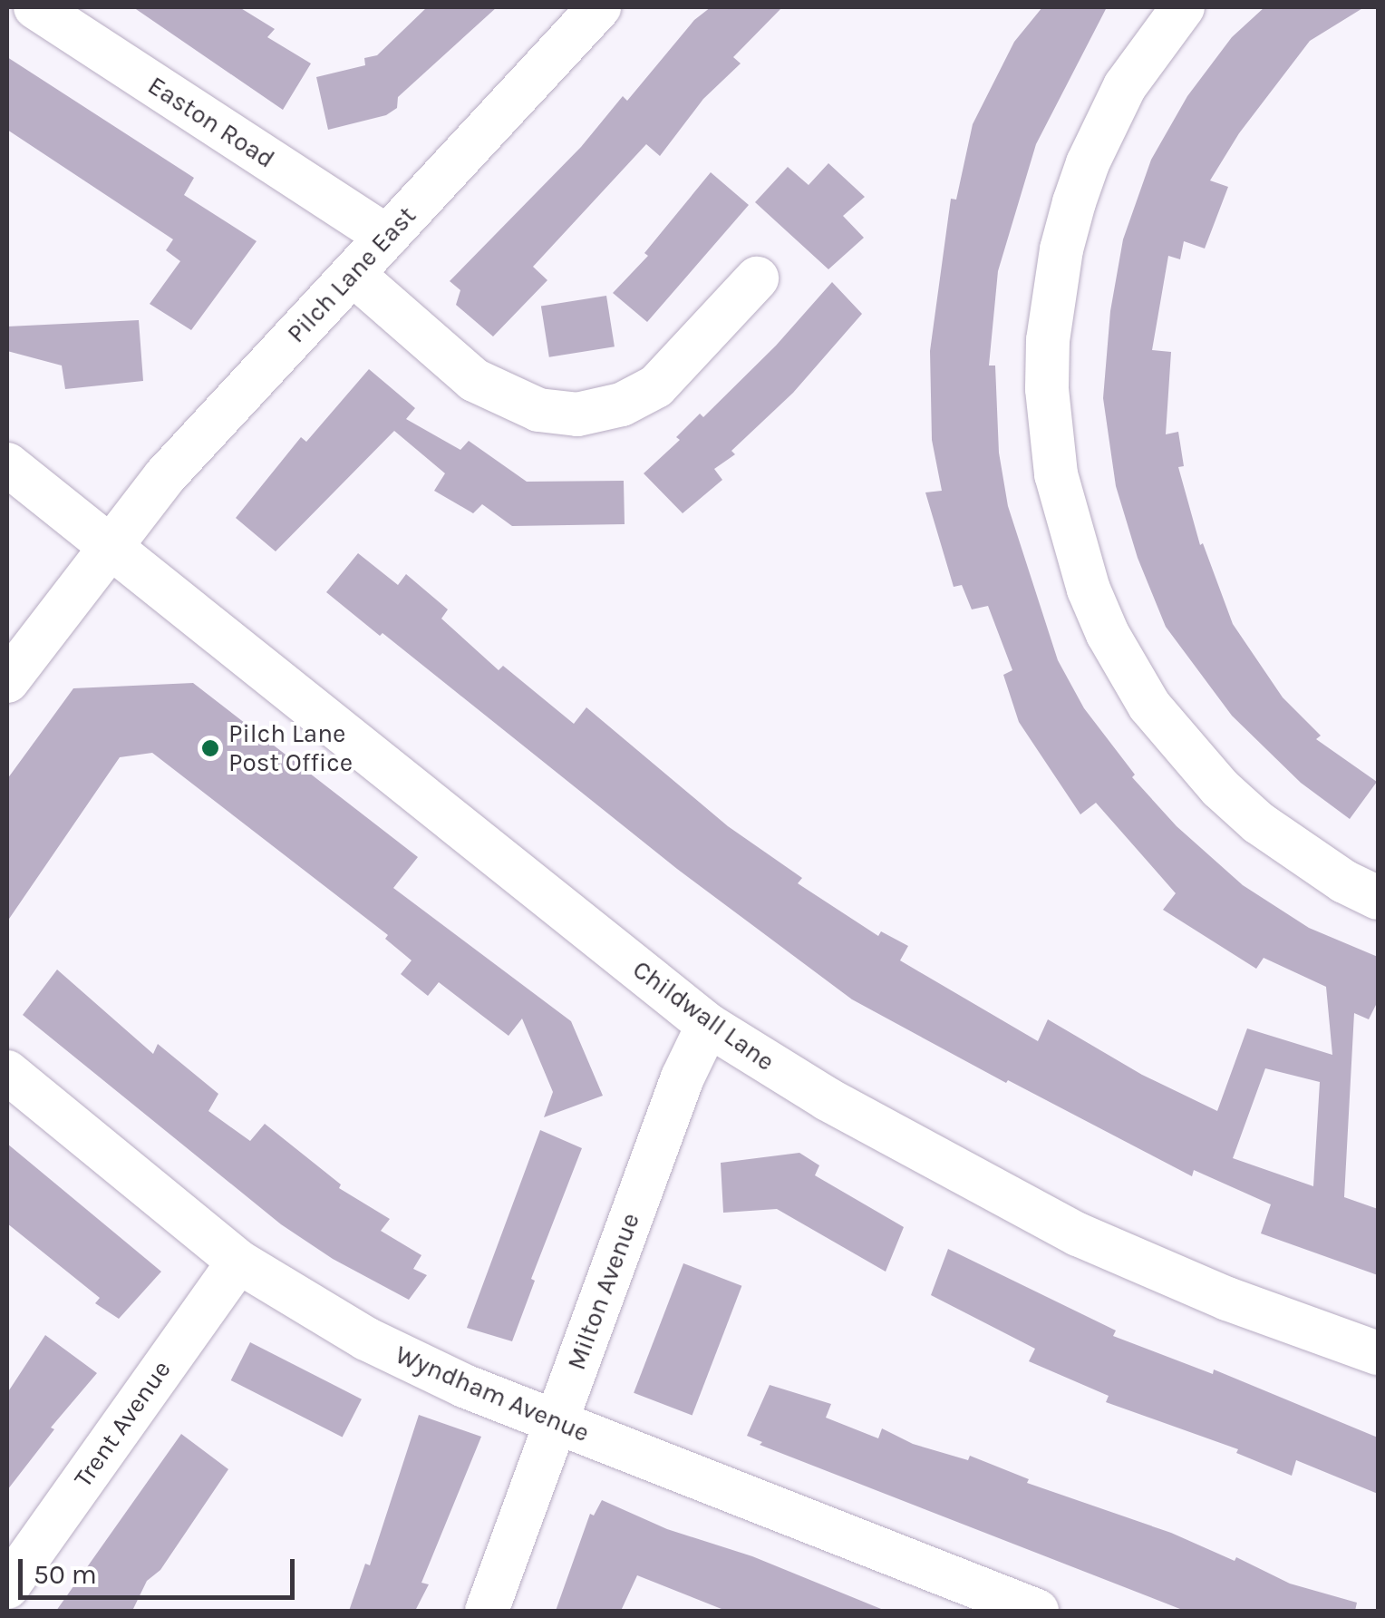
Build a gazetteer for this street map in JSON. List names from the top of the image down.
{
  "streets": {
    "street": [
      "Easton Road",
      "Pilch Lane East",
      "Childwall Lane",
      "Milton Avenue",
      "Wyndham Avenue",
      "Trent Avenue"
    ]
  },
  "crossings": [
    ["Easton Road", "Pilch Lane East"],
    ["Pilch Lane East", "Childwall Lane"],
    ["Childwall Lane", "Milton Avenue"],
    ["Milton Avenue", "Wyndham Avenue"],
    ["Wyndham Avenue", "Trent Avenue"]
  ],
  "places": ["Pilch Lane Post Office"],
  "scale_bar": "50 m"
}
